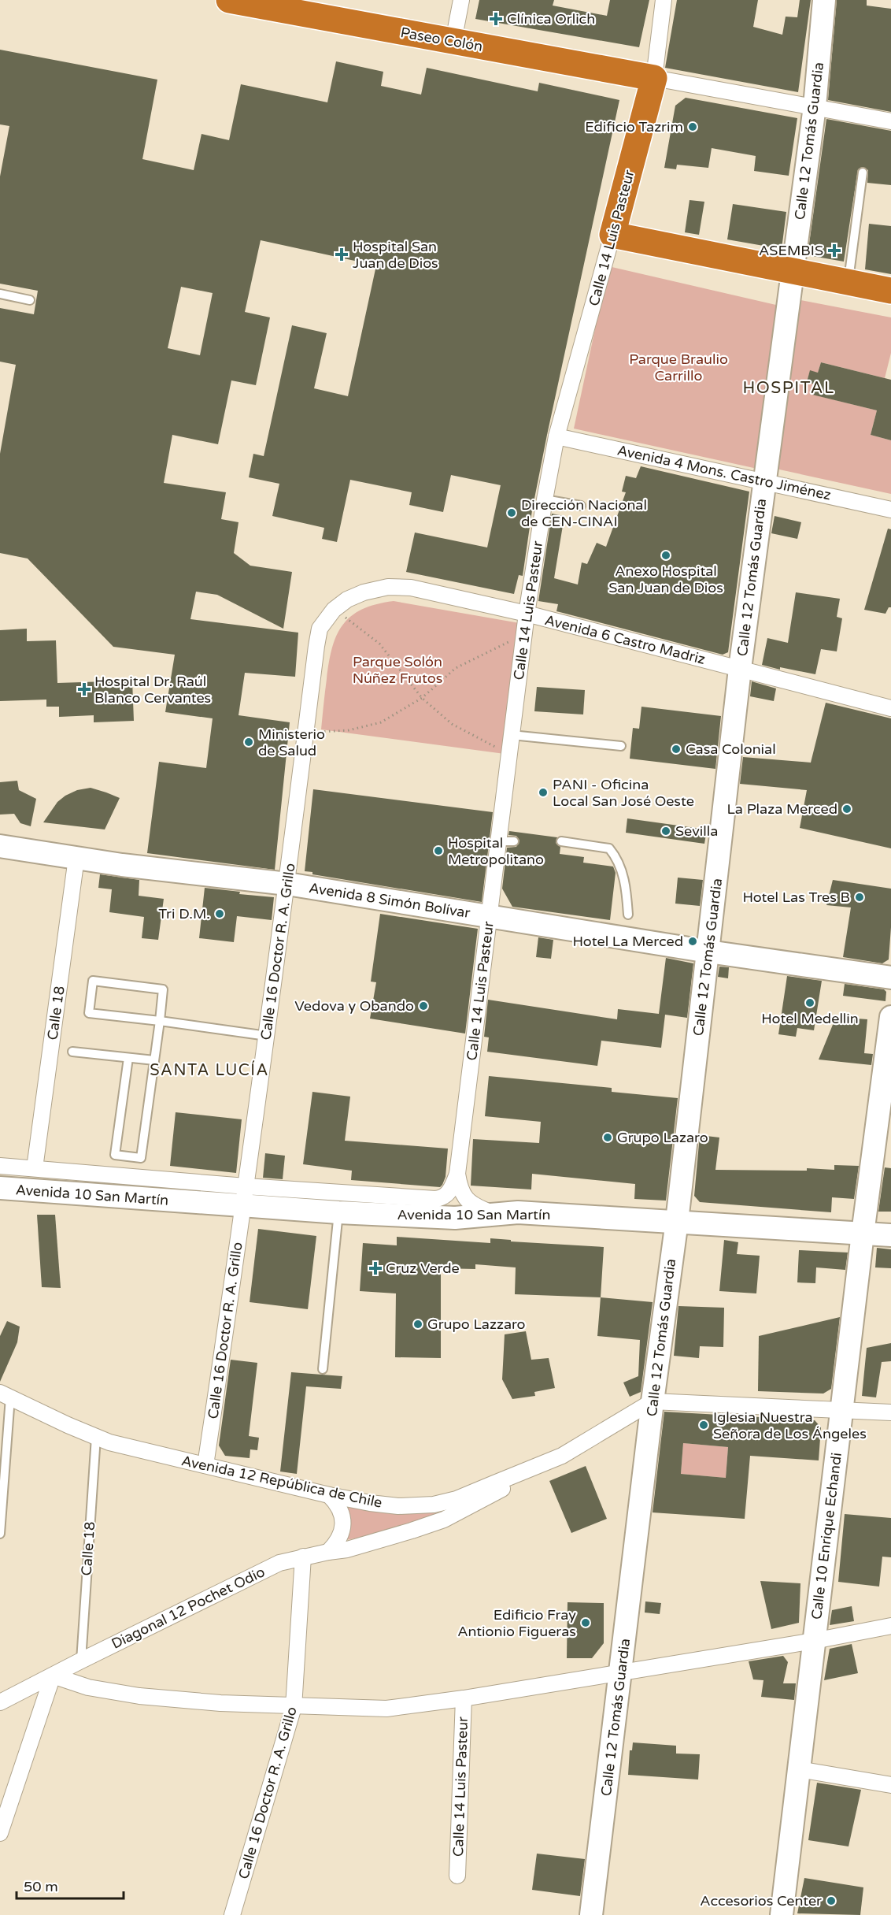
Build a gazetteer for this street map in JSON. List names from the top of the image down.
{
  "streets": {
    "highway": ["Paseo Colón", "Calle 14 Luis Pasteur"],
    "street": [
      "Calle 12 Tomás Guardia",
      "Avenida 4 Mons. Castro Jiménez",
      "Avenida 6 Castro Madriz",
      "Avenida 8 Simón Bolívar",
      "Calle 16 Doctor R. A. Grillo",
      "Calle 18",
      "Avenida 10 San Martín",
      "Avenida 12 República de Chile",
      "Calle 10 Enrique Echandi",
      "Diagonal 12 Pochet Odio"
    ]
  },
  "crossings": [
    ["Paseo Colón", "Calle 14 Luis Pasteur"],
    ["Calle 12 Tomás Guardia", "Avenida 4 Mons. Castro Jiménez"],
    ["Calle 12 Tomás Guardia", "Avenida 6 Castro Madriz"],
    ["Calle 12 Tomás Guardia", "Avenida 8 Simón Bolívar"],
    ["Calle 12 Tomás Guardia", "Avenida 10 San Martín"],
    ["Calle 12 Tomás Guardia", "Avenida 12 República de Chile"],
    ["Calle 14 Luis Pasteur", "Avenida 4 Mons. Castro Jiménez"],
    ["Calle 14 Luis Pasteur", "Avenida 6 Castro Madriz"],
    ["Calle 14 Luis Pasteur", "Avenida 8 Simón Bolívar"],
    ["Calle 14 Luis Pasteur", "Avenida 10 San Martín"],
    ["Avenida 6 Castro Madriz", "Calle 16 Doctor R. A. Grillo"],
    ["Avenida 8 Simón Bolívar", "Calle 16 Doctor R. A. Grillo"],
    ["Avenida 8 Simón Bolívar", "Calle 18"],
    ["Calle 16 Doctor R. A. Grillo", "Avenida 10 San Martín"],
    ["Calle 16 Doctor R. A. Grillo", "Avenida 12 República de Chile"],
    ["Calle 16 Doctor R. A. Grillo", "Diagonal 12 Pochet Odio"],
    ["Calle 18", "Avenida 10 San Martín"],
    ["Calle 18", "Avenida 12 República de Chile"],
    ["Calle 18", "Diagonal 12 Pochet Odio"],
    ["Avenida 10 San Martín", "Calle 10 Enrique Echandi"],
    ["Avenida 12 República de Chile", "Diagonal 12 Pochet Odio"]
  ],
  "districts": ["HOSPITAL", "SANTA LUCÍA"],
  "parks": ["Parque Braulio Carrillo", "Parque Solón Núñez Frutos"],
  "places": {
    "health": [
      "Clínica Orlich",
      "ASEMBIS",
      "Hospital San Juan de Dios",
      "Hospital Dr. Raúl Blanco Cervantes",
      "Cruz Verde"
    ],
    "other": [
      "Edificio Tazrim",
      "Dirección Nacional de CEN-CINAI",
      "Anexo Hospital San Juan de Dios",
      "Ministerio de Salud",
      "Casa Colonial",
      "PANI - Oficina Local San José Oeste",
      "La Plaza Merced",
      "Sevilla",
      "Hospital Metropolitano",
      "Hotel Las Tres B",
      "Tri D.M.",
      "Hotel La Merced",
      "Hotel Medellin",
      "Vedova y Obando",
      "Grupo Lazaro",
      "Grupo Lazzaro",
      "Iglesia Nuestra Señora de Los Ángeles",
      "Edificio Fray Antionio Figueras",
      "Accesorios Center"
    ]
  },
  "scale_bar": "50 m"
}
